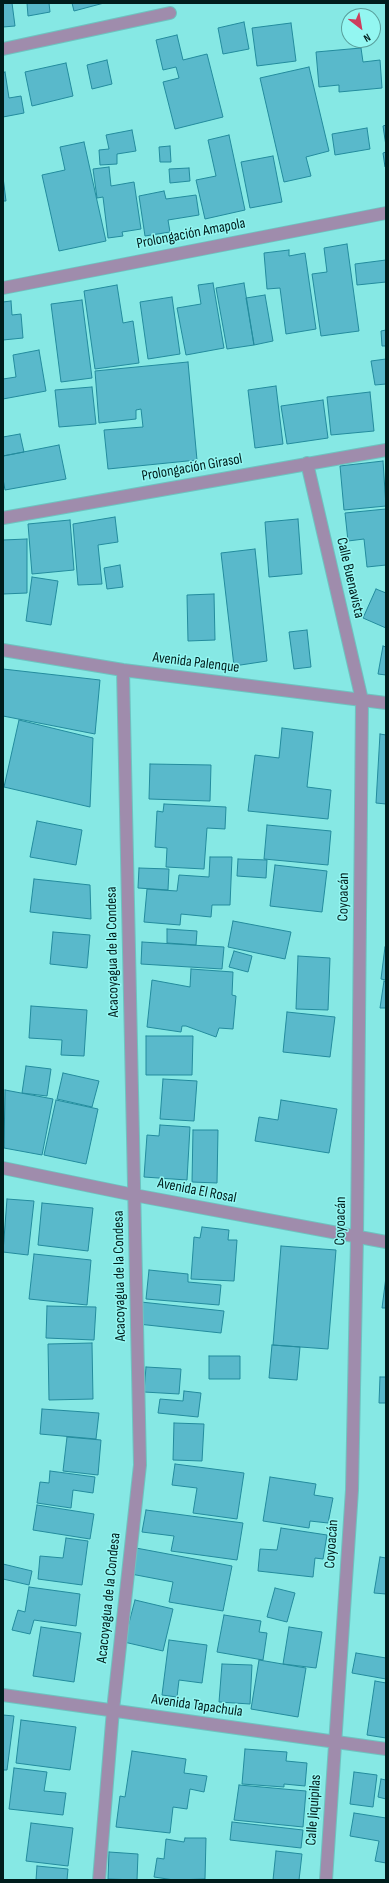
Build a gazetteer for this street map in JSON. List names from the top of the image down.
{
  "streets": {
    "street": [
      "Prolongación Amapola",
      "Prolongación Girasol",
      "Calle Buenavista",
      "Avenida Palenque",
      "Coyoacán",
      "Acacoyagua de la Condesa",
      "Avenida El Rosal",
      "Avenida Tapachula",
      "Calle Jiquipilas"
    ]
  },
  "crossings": [
    ["Prolongación Girasol", "Calle Buenavista"],
    ["Calle Buenavista", "Avenida Palenque"],
    ["Calle Buenavista", "Coyoacán"],
    ["Avenida Palenque", "Coyoacán"],
    ["Avenida Palenque", "Acacoyagua de la Condesa"],
    ["Coyoacán", "Avenida El Rosal"],
    ["Coyoacán", "Avenida Tapachula"],
    ["Coyoacán", "Calle Jiquipilas"],
    ["Acacoyagua de la Condesa", "Avenida El Rosal"],
    ["Acacoyagua de la Condesa", "Avenida Tapachula"],
    ["Avenida Tapachula", "Calle Jiquipilas"]
  ],
  "north": "bottom right"
}
